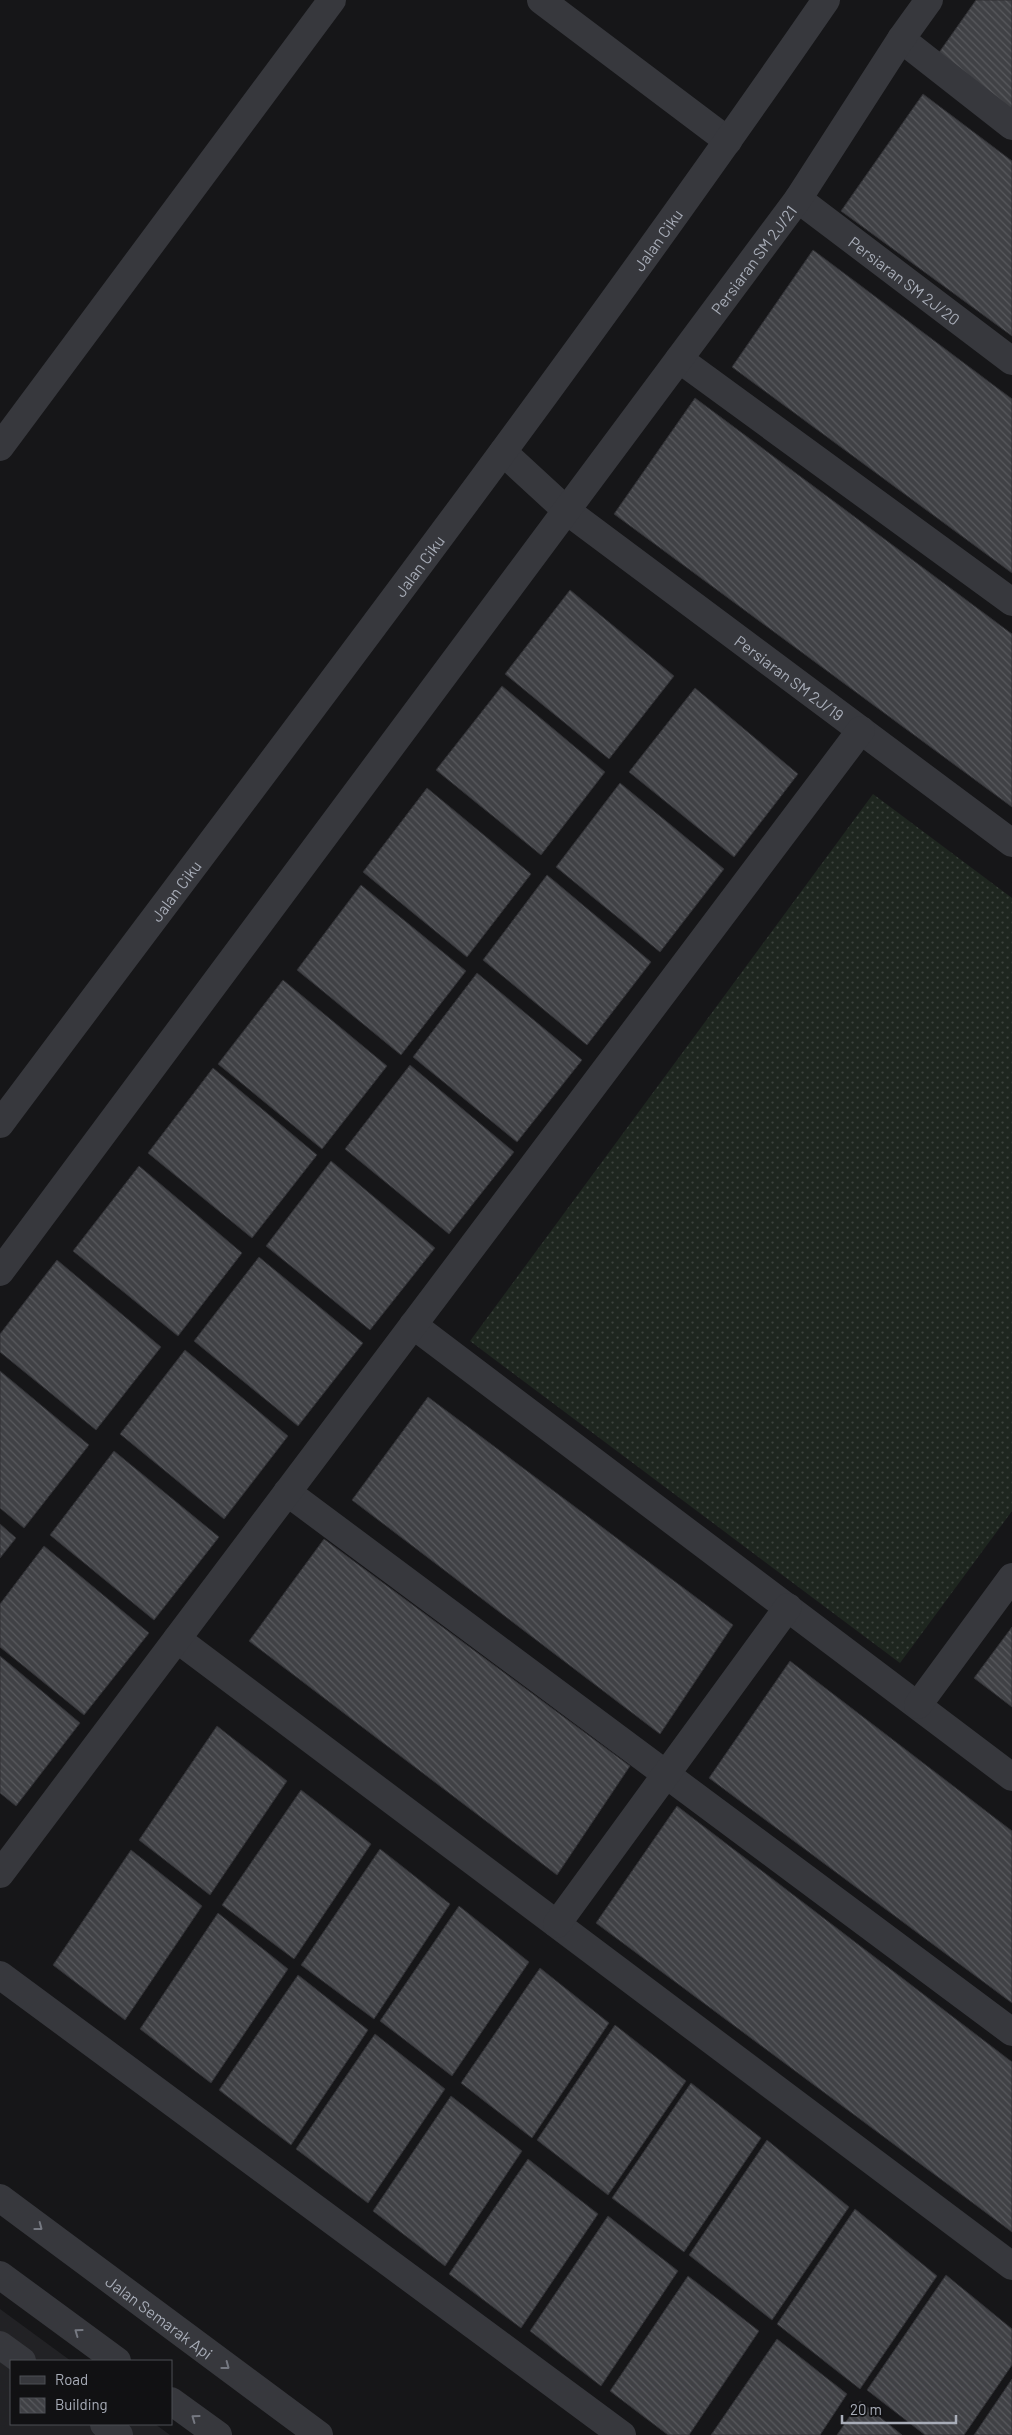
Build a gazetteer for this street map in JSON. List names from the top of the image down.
{
  "streets": {
    "street": [
      "Jalan Ciku",
      "Persiaran SM 2J/21",
      "Persiaran SM 2J/20",
      "Persiaran SM 2J/19",
      "Jalan Semarak Api"
    ]
  },
  "crossings": [
    ["Jalan Ciku", "Persiaran SM 2J/19"],
    ["Persiaran SM 2J/21", "Persiaran SM 2J/20"],
    ["Persiaran SM 2J/21", "Persiaran SM 2J/19"]
  ],
  "legend": ["Road", "Building"],
  "scale_bar": "20 m"
}
